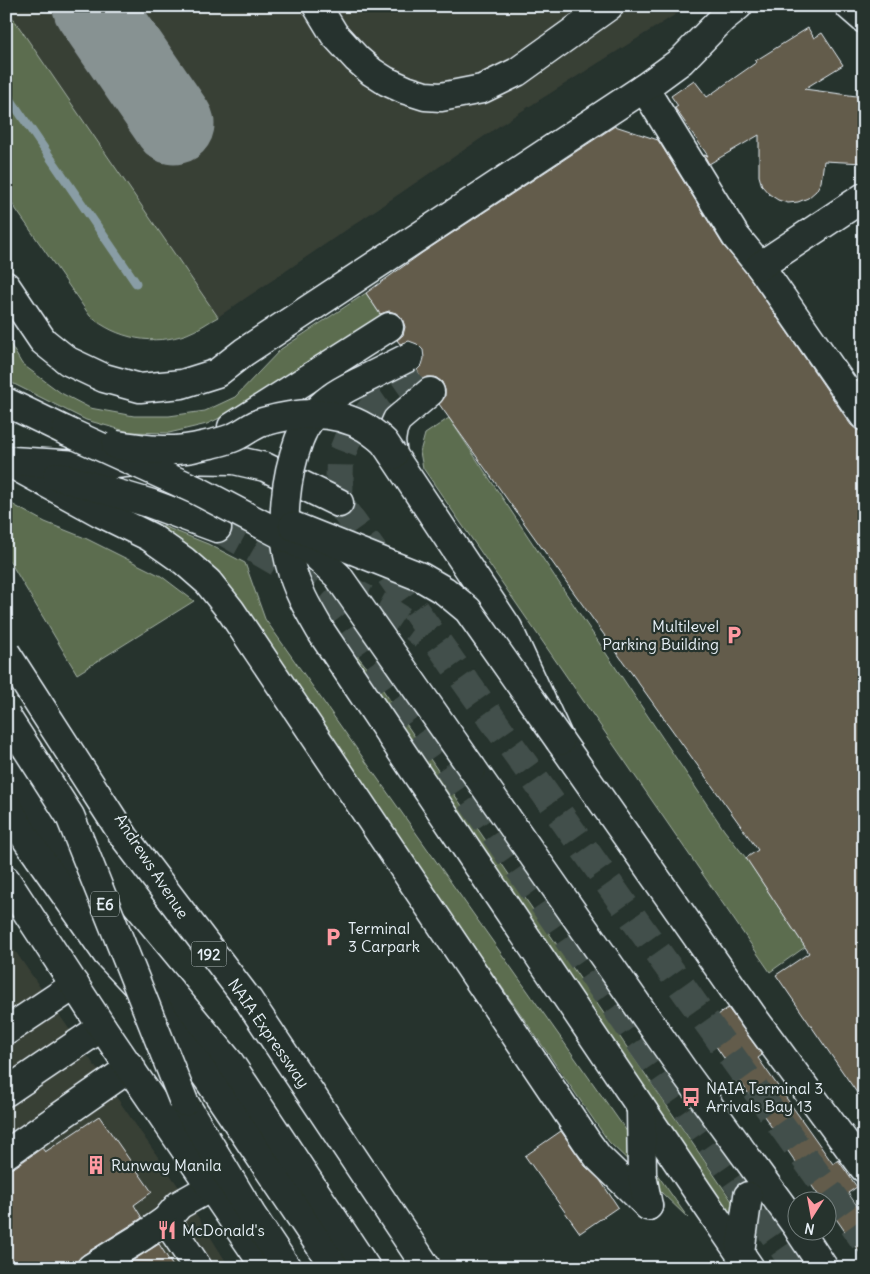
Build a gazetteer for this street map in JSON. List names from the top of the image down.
{
  "streets": {
    "main road": [
      "Andrews Avenue",
      "E6",
      "192",
      "NAIA Expressway"
    ]
  },
  "places": {
    "parking": ["Multilevel Parking Building", "Terminal 3 Carpark"],
    "bus stop": ["NAIA Terminal 3 Arrivals Bay 13"],
    "building": ["Runway Manila"],
    "restaurant": ["McDonald's"]
  },
  "north": "bottom"
}
